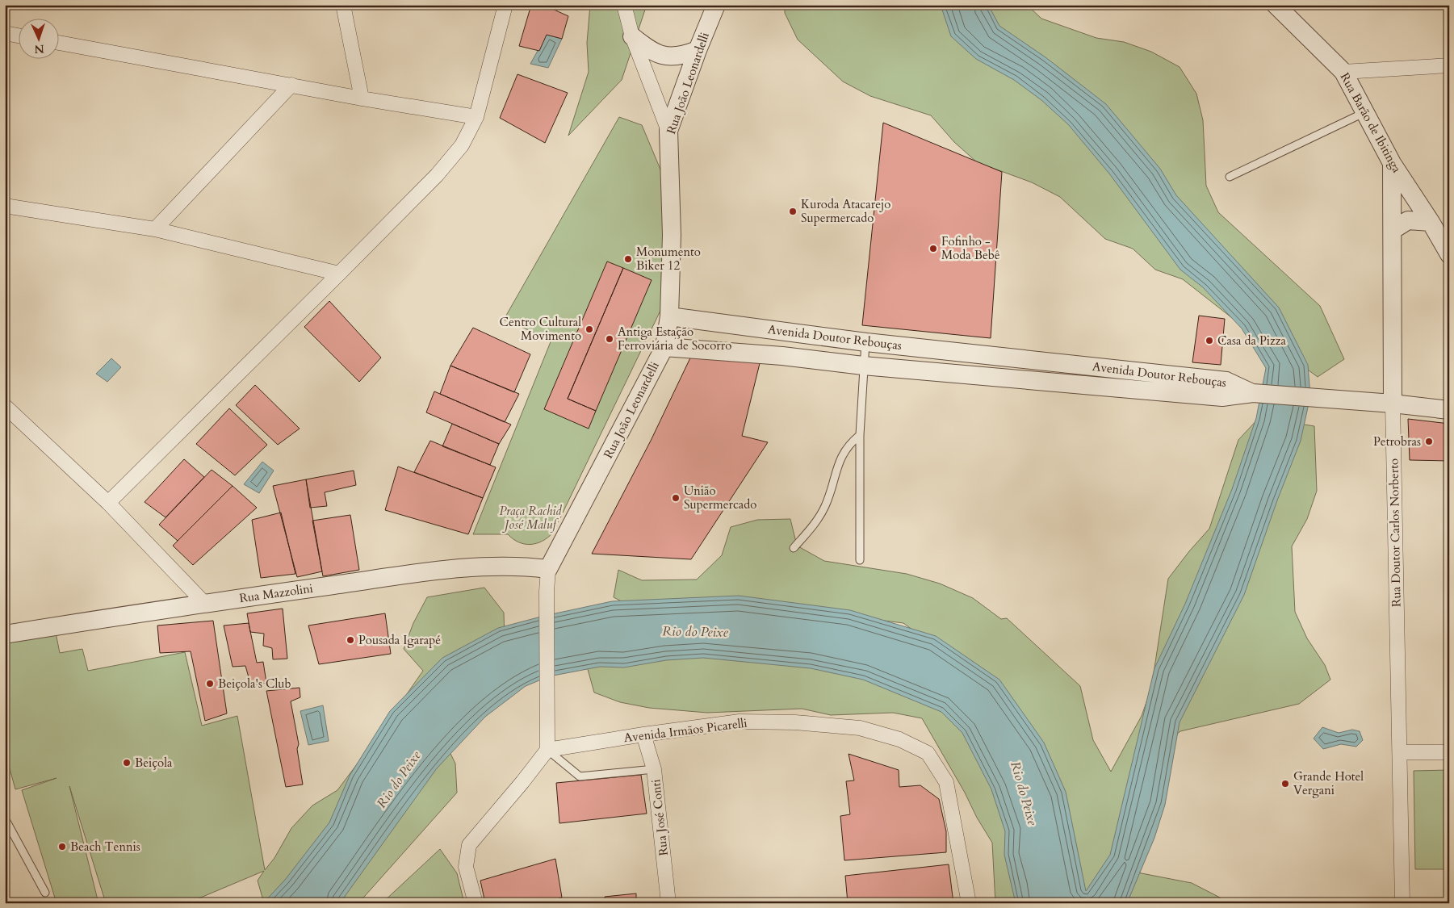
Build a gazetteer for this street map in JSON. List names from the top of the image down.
{
  "streets": {
    "street": [
      "Rua João Leonardelli",
      "Rua Barão de Ibitinga",
      "Avenida Doutor Rebouças",
      "Rua Doutor Carlos Norberto",
      "Rua Mazzolini",
      "Avenida Irmãos Picarelli",
      "Rua José Conti"
    ]
  },
  "crossings": [
    ["Rua João Leonardelli", "Avenida Doutor Rebouças"],
    ["Rua João Leonardelli", "Rua Mazzolini"],
    ["Rua Barão de Ibitinga", "Rua Doutor Carlos Norberto"],
    ["Avenida Irmãos Picarelli", "Rua José Conti"]
  ],
  "water": ["Rio do Peixe"],
  "parks": ["Praça Rachid José Maluf"],
  "places": [
    "Kuroda Atacarejo Supermercado",
    "Fofinho - Moda Bebê",
    "Monumento Biker 12",
    "Centro Cultural Movimento",
    "Antiga Estação Ferroviária de Socorro",
    "Casa da Pizza",
    "Petrobras",
    "União Supermercado",
    "Pousada Igarapé",
    "Beiçola's Club",
    "Beiçola",
    "Grande Hotel Vergani",
    "Beach Tennis"
  ],
  "north": "bottom"
}
